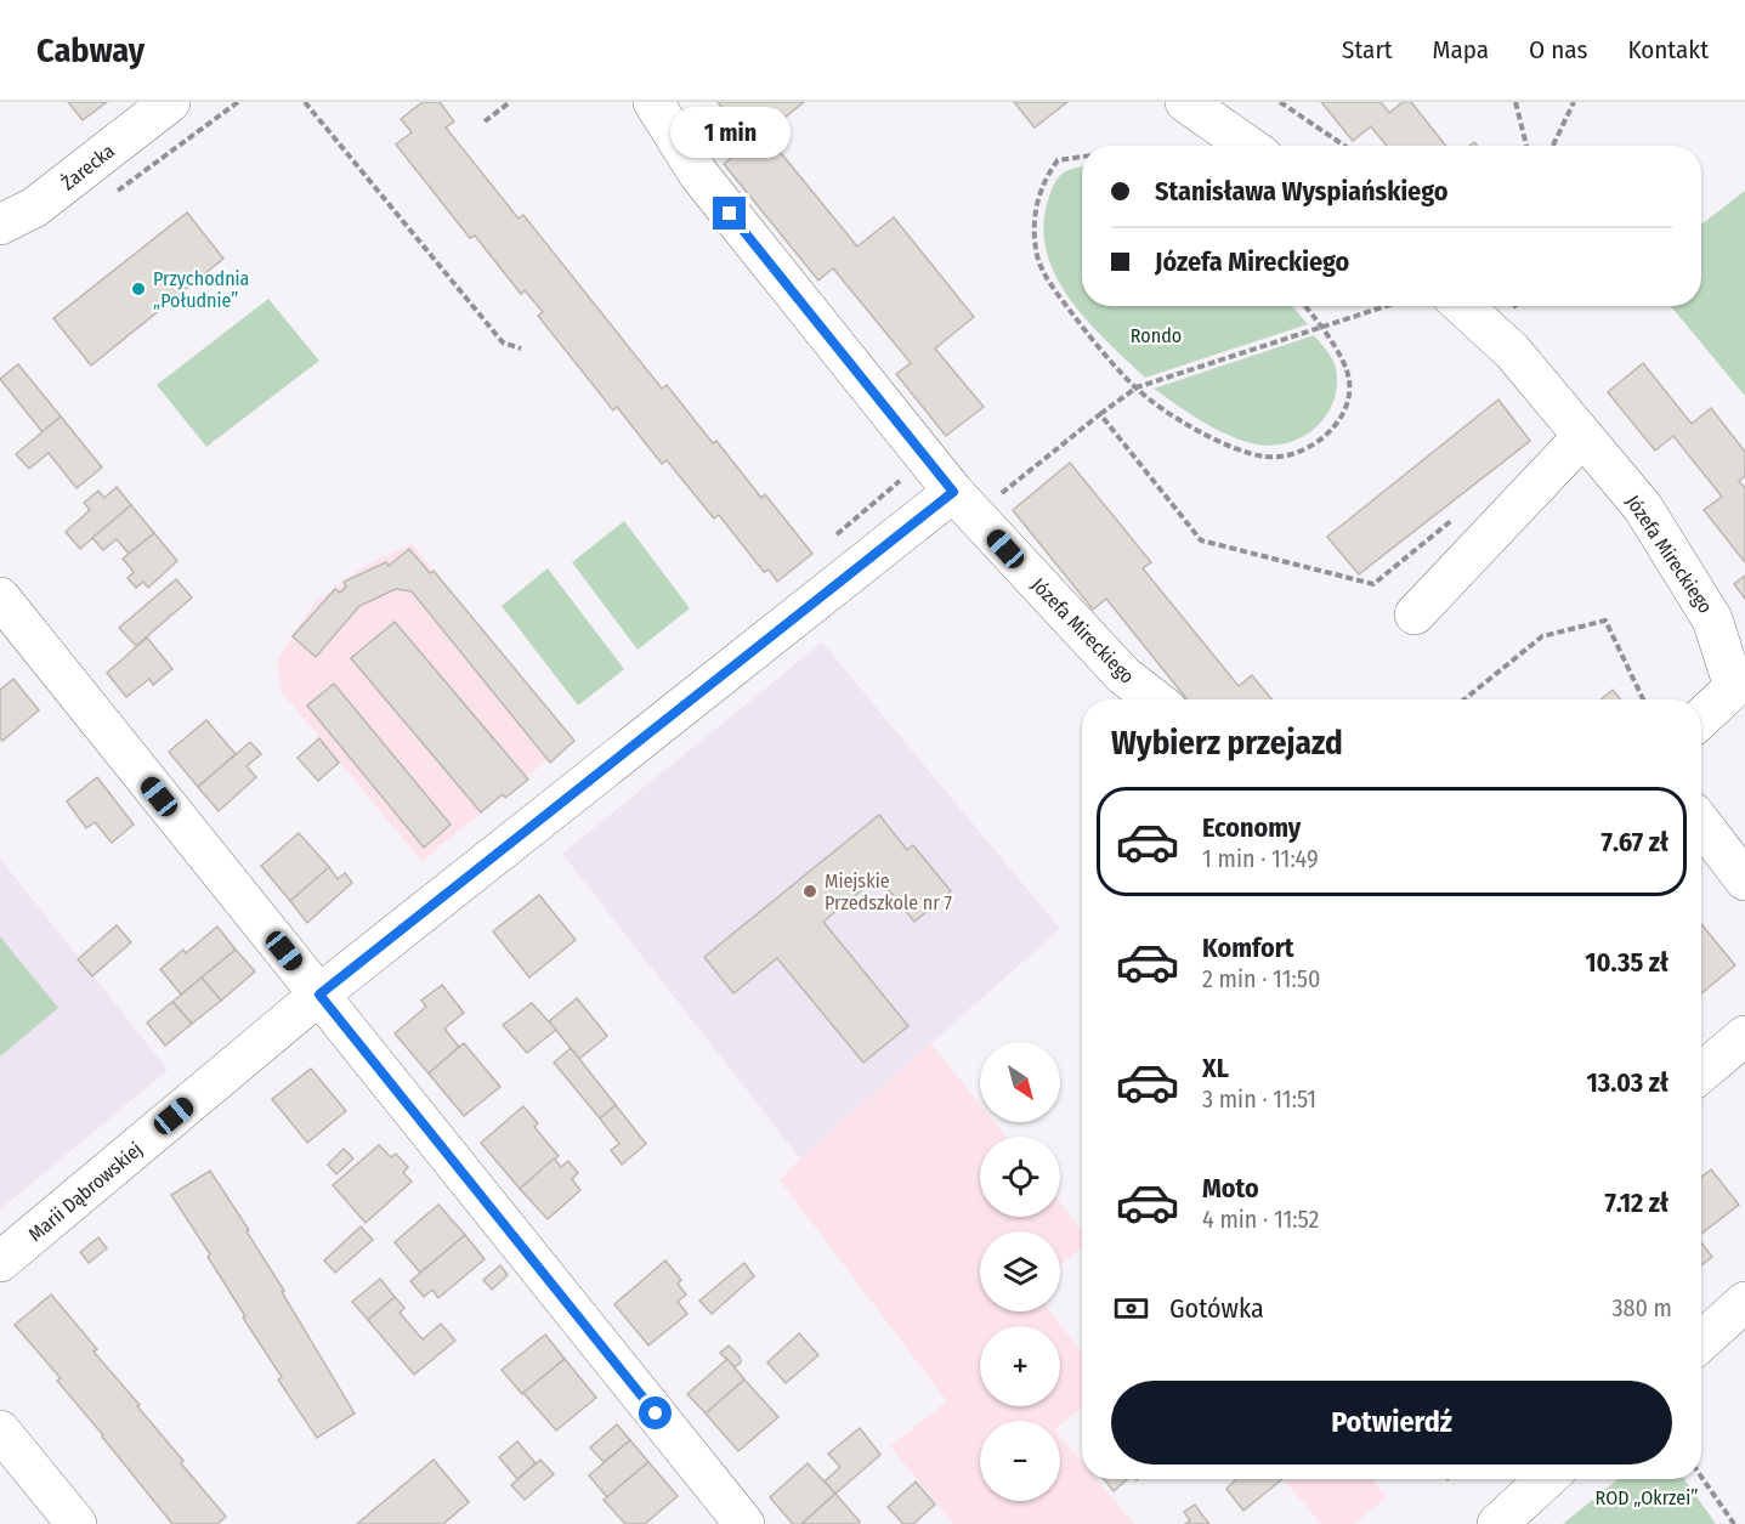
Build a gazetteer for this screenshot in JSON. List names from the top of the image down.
{
  "streets": {
    "street": ["Żarecka", "Józefa Mireckiego", "Marii Dąbrowskiej"]
  },
  "crossings": [
    ["Józefa Mireckiego", "Marii Dąbrowskiej"]
  ],
  "parks": ["Rondo", "ROD „Okrzei”"],
  "places": ["Przychodnia „Południe”", "Miejskie Przedszkole nr 7"],
  "north": "bottom right",
  "page": {
    "header": "Cabway",
    "nav": [
      "Start",
      "Mapa",
      "O nas",
      "Kontakt"
    ],
    "bubble": "1 min",
    "banner": ["Stanisława Wyspiańskiego", "Józefa Mireckiego"],
    "heading": "Wybierz przejazd",
    "list": [
      {
        "name": "Economy",
        "note": "1 min · 11:49",
        "value": "7.67 zł"
      },
      {
        "name": "Komfort",
        "note": "2 min · 11:50",
        "value": "10.35 zł"
      },
      {
        "name": "XL",
        "note": "3 min · 11:51",
        "value": "13.03 zł"
      },
      {
        "name": "Moto",
        "note": "4 min · 11:52",
        "value": "7.12 zł"
      }
    ],
    "map_buttons": ["+", "−"],
    "pay": ["Gotówka", "380 m"],
    "buttons": "Potwierdź"
  }
}
